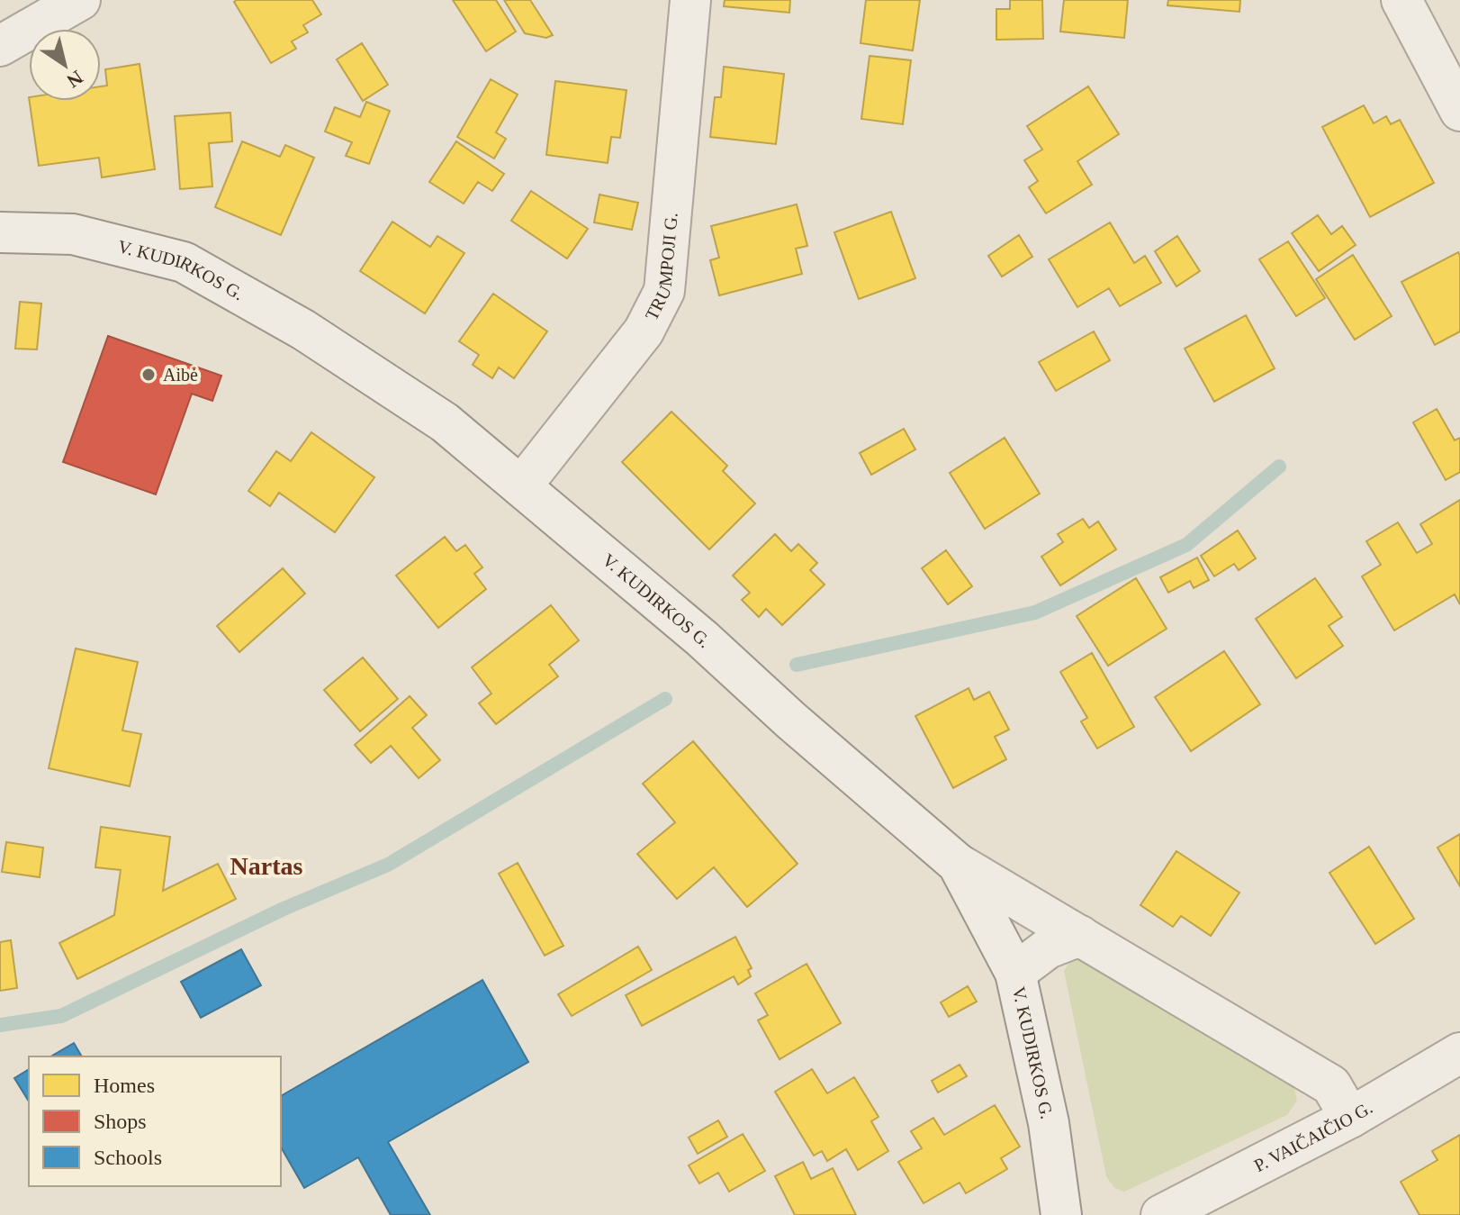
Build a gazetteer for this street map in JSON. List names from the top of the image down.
{
  "streets": {
    "street": ["TRUMPOJI G.", "V. KUDIRKOS G.", "P. VAIČAIČIO G."]
  },
  "crossings": [
    ["TRUMPOJI G.", "V. KUDIRKOS G."]
  ],
  "districts": ["Nartas"],
  "places": ["Aibė"],
  "legend": ["Homes", "Shops", "Schools"],
  "north": "bottom right"
}
